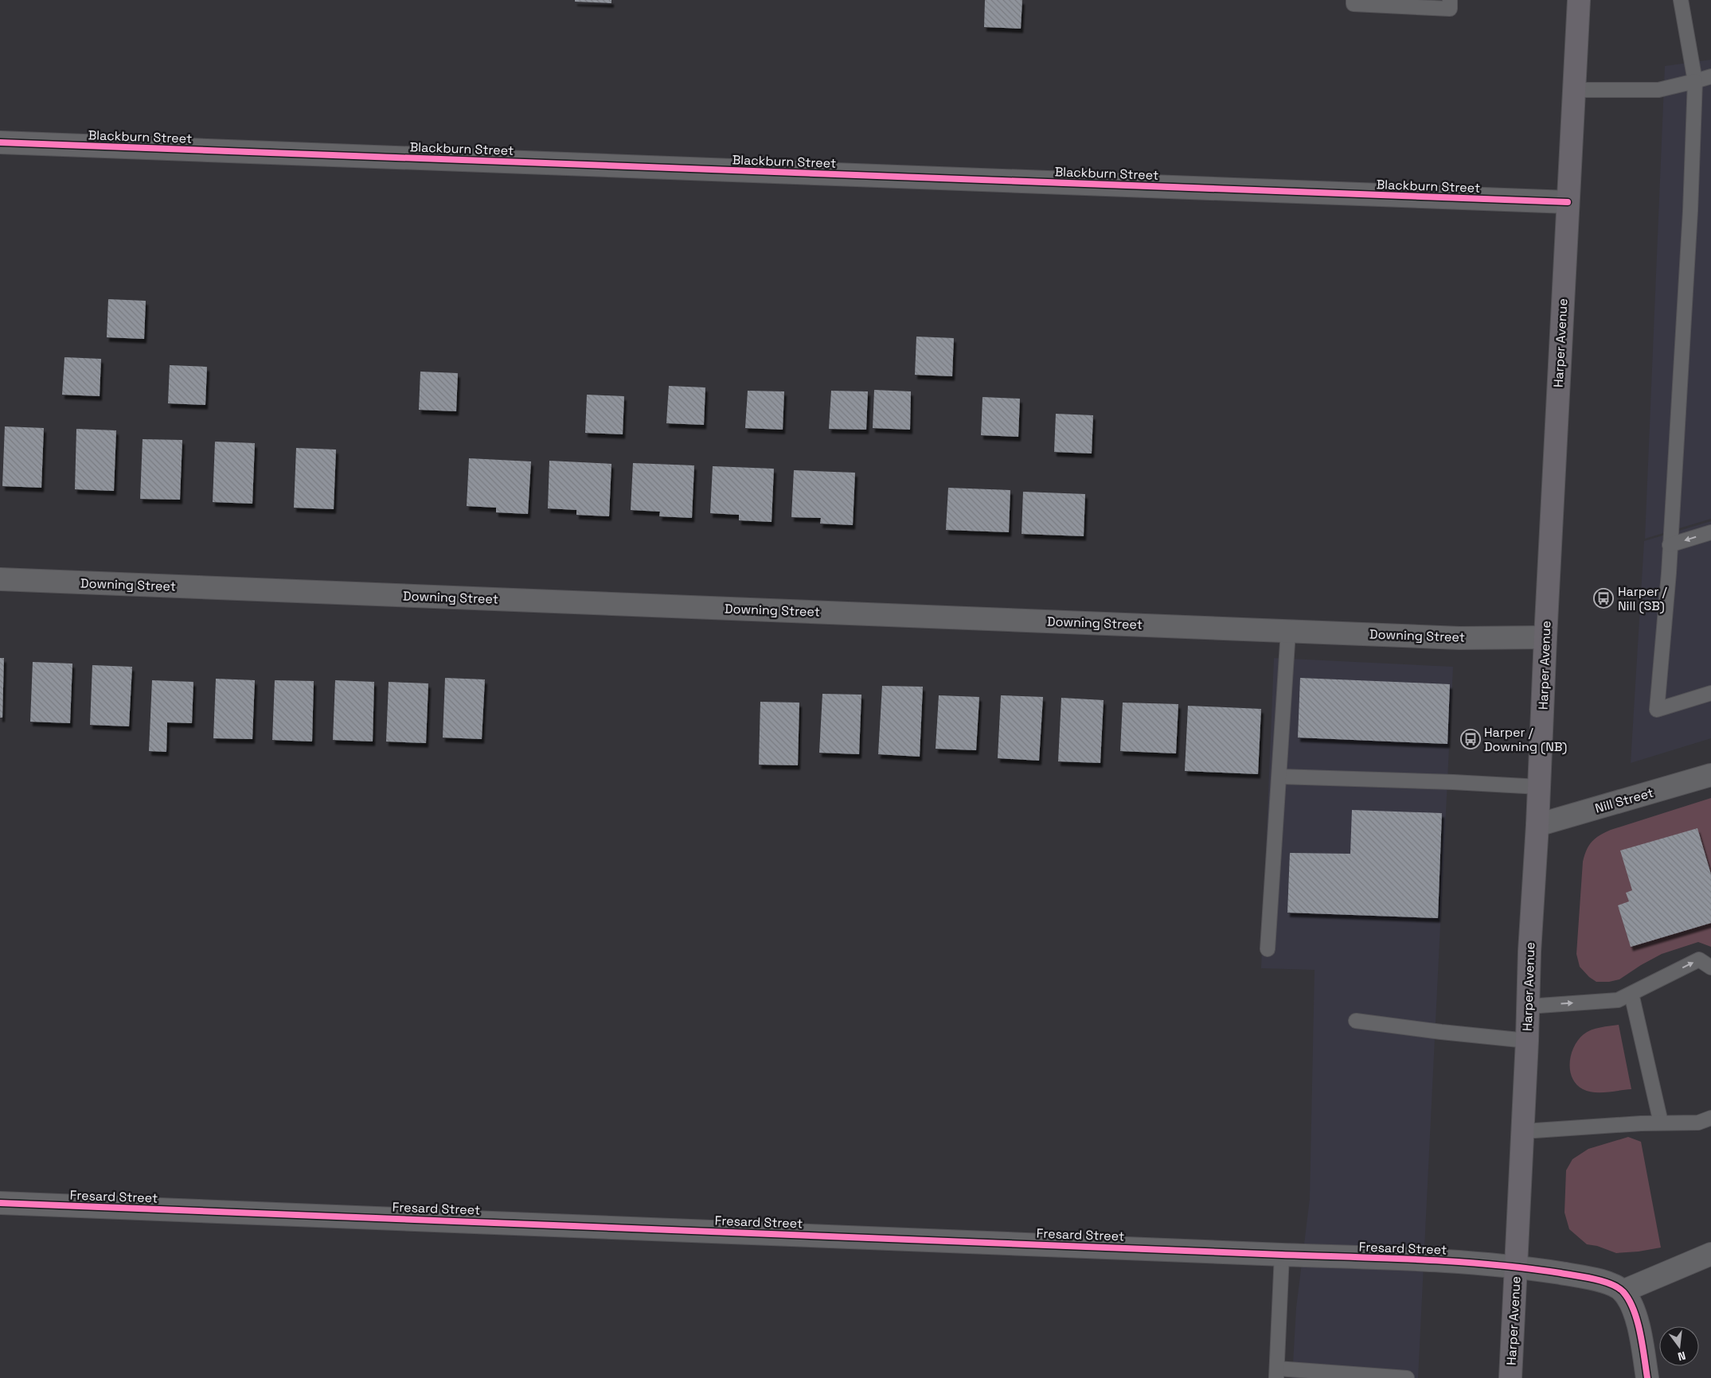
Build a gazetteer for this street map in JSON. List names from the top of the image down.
{
  "streets": {
    "main road": ["Harper Avenue"],
    "street": [
      "Blackburn Street",
      "Downing Street",
      "Nill Street",
      "Fresard Street"
    ]
  },
  "crossings": [
    ["Blackburn Street", "Harper Avenue"],
    ["Harper Avenue", "Downing Street"],
    ["Harper Avenue", "Nill Street"],
    ["Harper Avenue", "Fresard Street"]
  ],
  "places": {
    "bus stop": ["Harper / Nill (SB)", "Harper / Downing (NB)"]
  },
  "north": "bottom"
}
